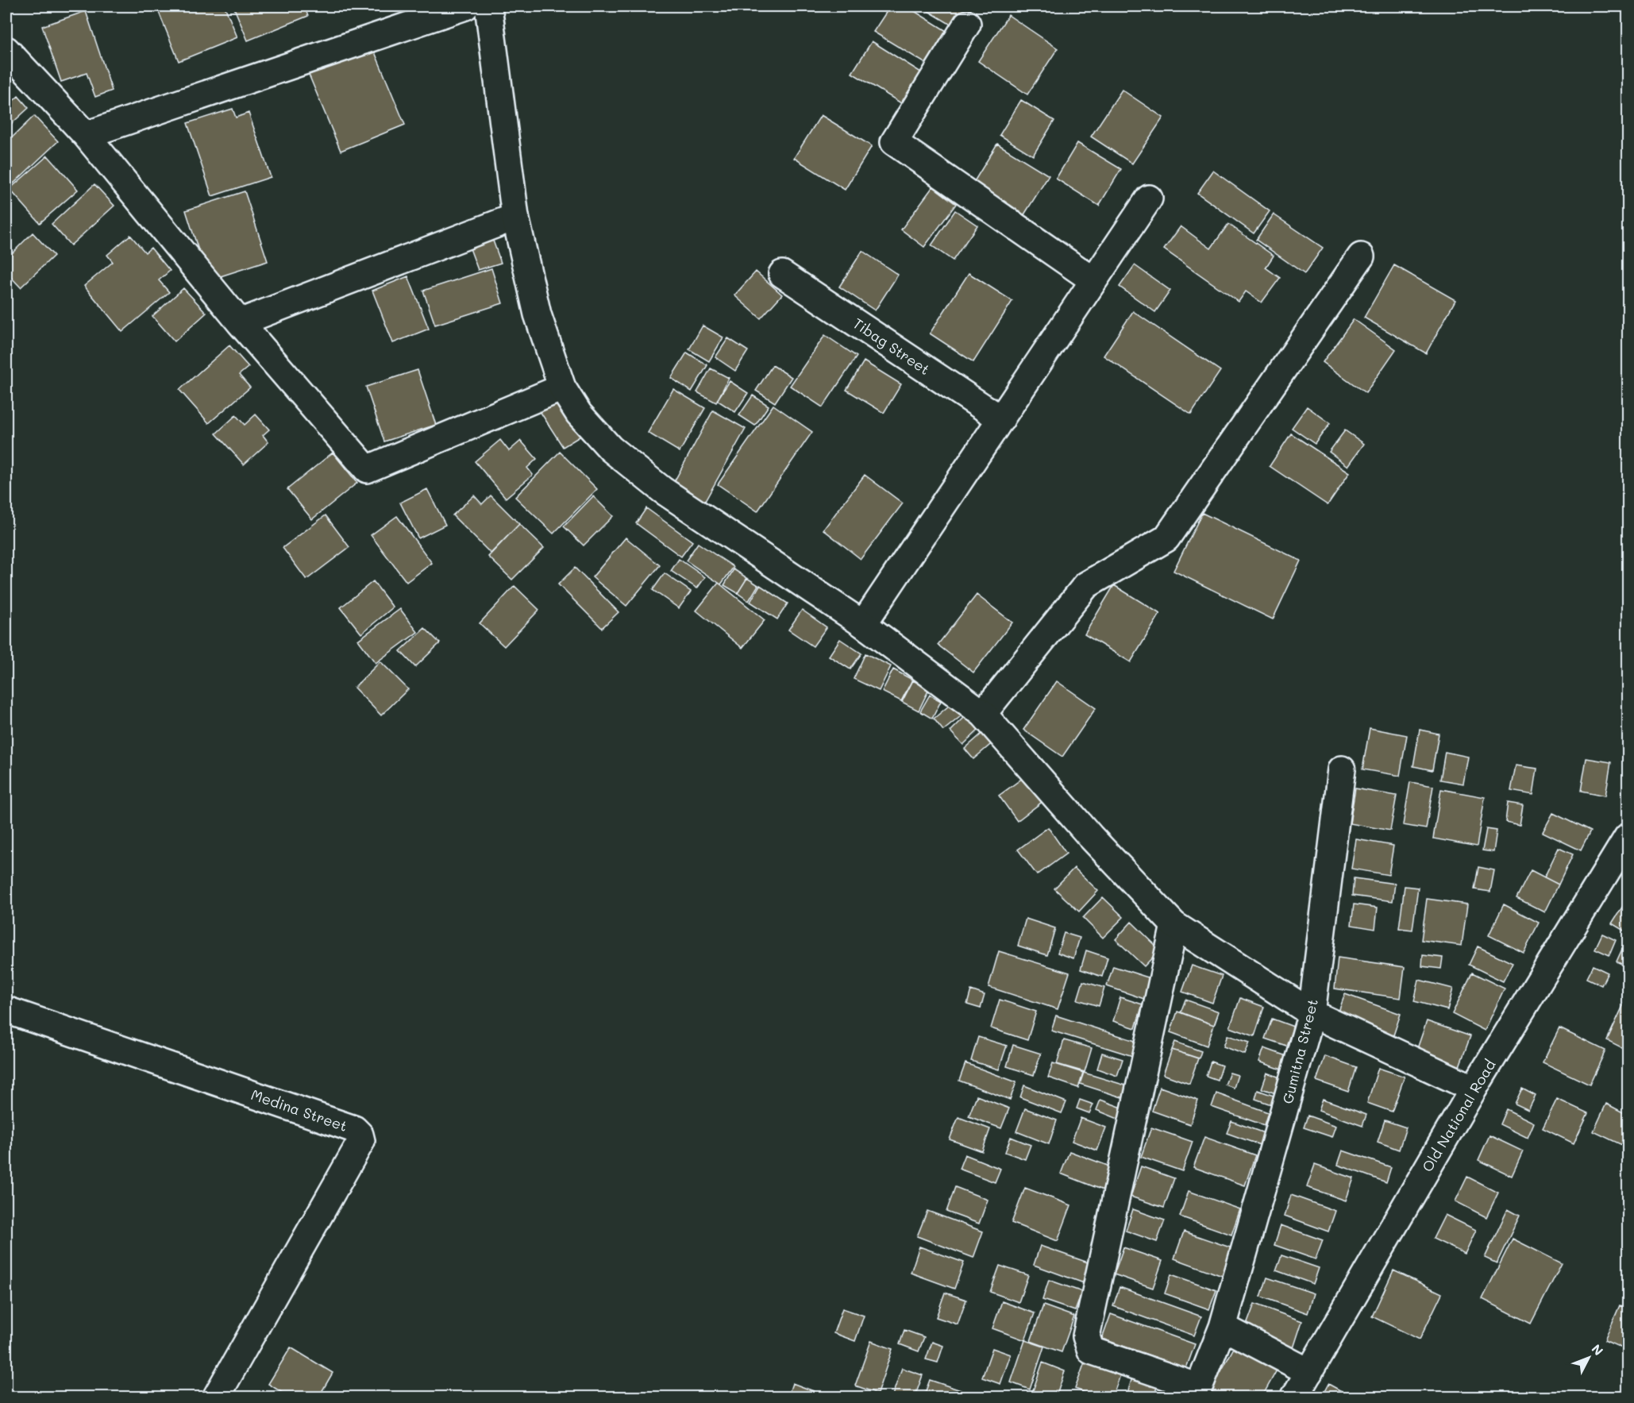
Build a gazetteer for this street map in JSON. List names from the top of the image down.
{
  "streets": {
    "street": [
      "Tibag Street",
      "Gumitna Street",
      "Medina Street",
      "Old National Road"
    ]
  },
  "north": "top right"
}
